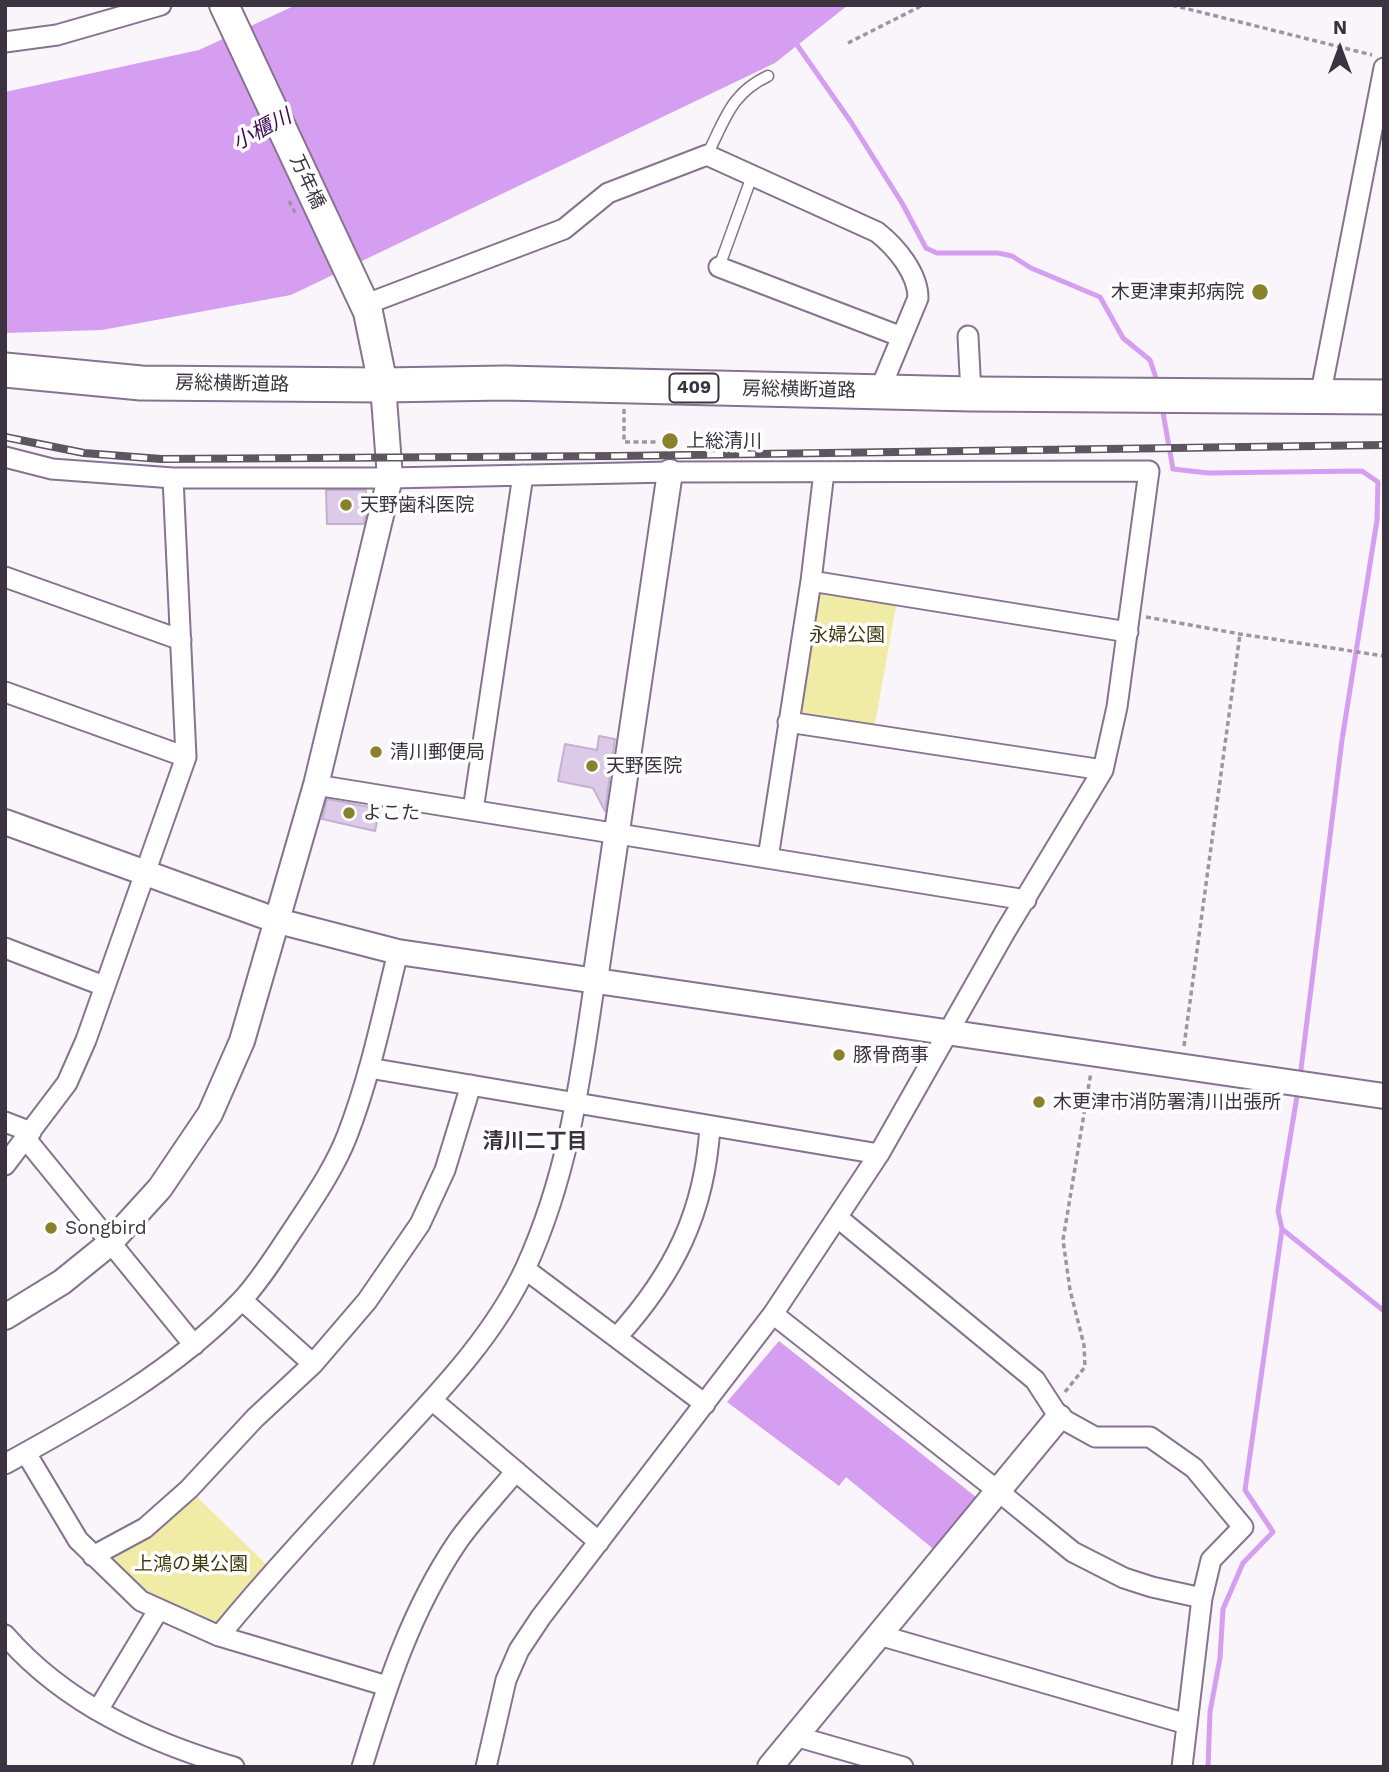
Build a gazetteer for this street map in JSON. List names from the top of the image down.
{
  "streets": {
    "highway": ["房総横断道路", "409"],
    "main road": ["万年橋"]
  },
  "crossings": [
    ["万年橋", "房総横断道路"]
  ],
  "districts": ["清川二丁目"],
  "water": ["小櫃川"],
  "parks": ["永婦公園", "上鴻の巣公園"],
  "places": [
    "木更津東邦病院",
    "上総清川",
    "天野歯科医院",
    "清川郵便局",
    "天野医院",
    "よこた",
    "豚骨商事",
    "木更津市消防署清川出張所",
    "Songbird"
  ],
  "north": "top"
}
